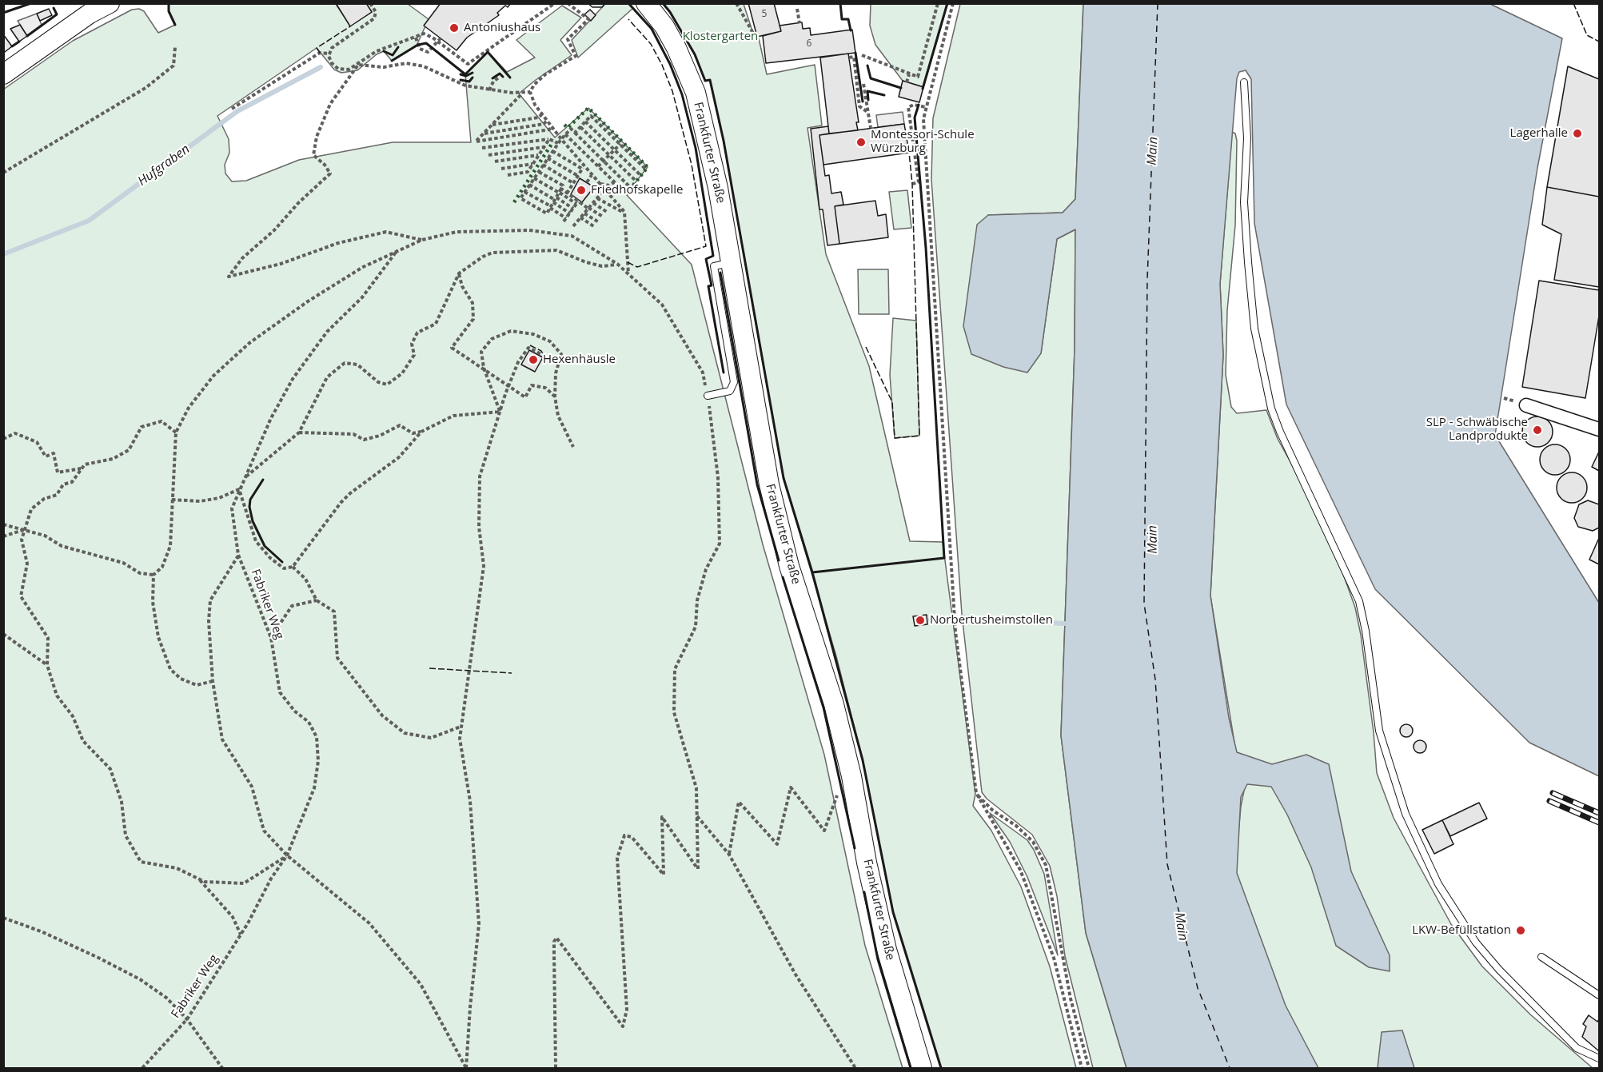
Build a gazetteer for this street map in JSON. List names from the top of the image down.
{
  "streets": {
    "main road": ["Frankfurter Straße"],
    "path": ["Fabriker Weg"]
  },
  "water": ["Main", "Hufgraben"],
  "parks": ["Klostergarten"],
  "places": [
    "Antoniushaus",
    "Lagerhalle",
    "Montessori-Schule Würzburg",
    "Friedhofskapelle",
    "Hexenhäusle",
    "SLP - Schwäbische Landprodukte",
    "Norbertusheimstollen",
    "LKW-Befüllstation"
  ],
  "house_numbers": ["5", "6"]
}
